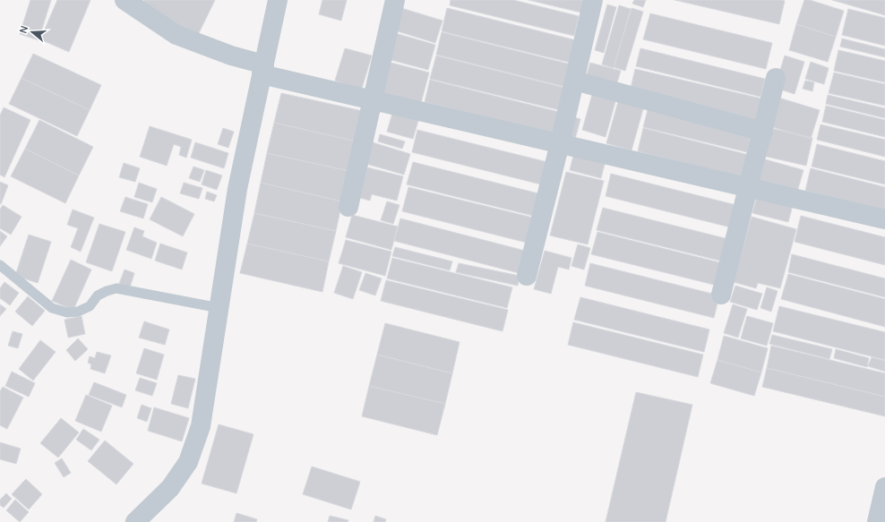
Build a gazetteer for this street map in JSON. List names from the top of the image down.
{
  "north": "left"
}
